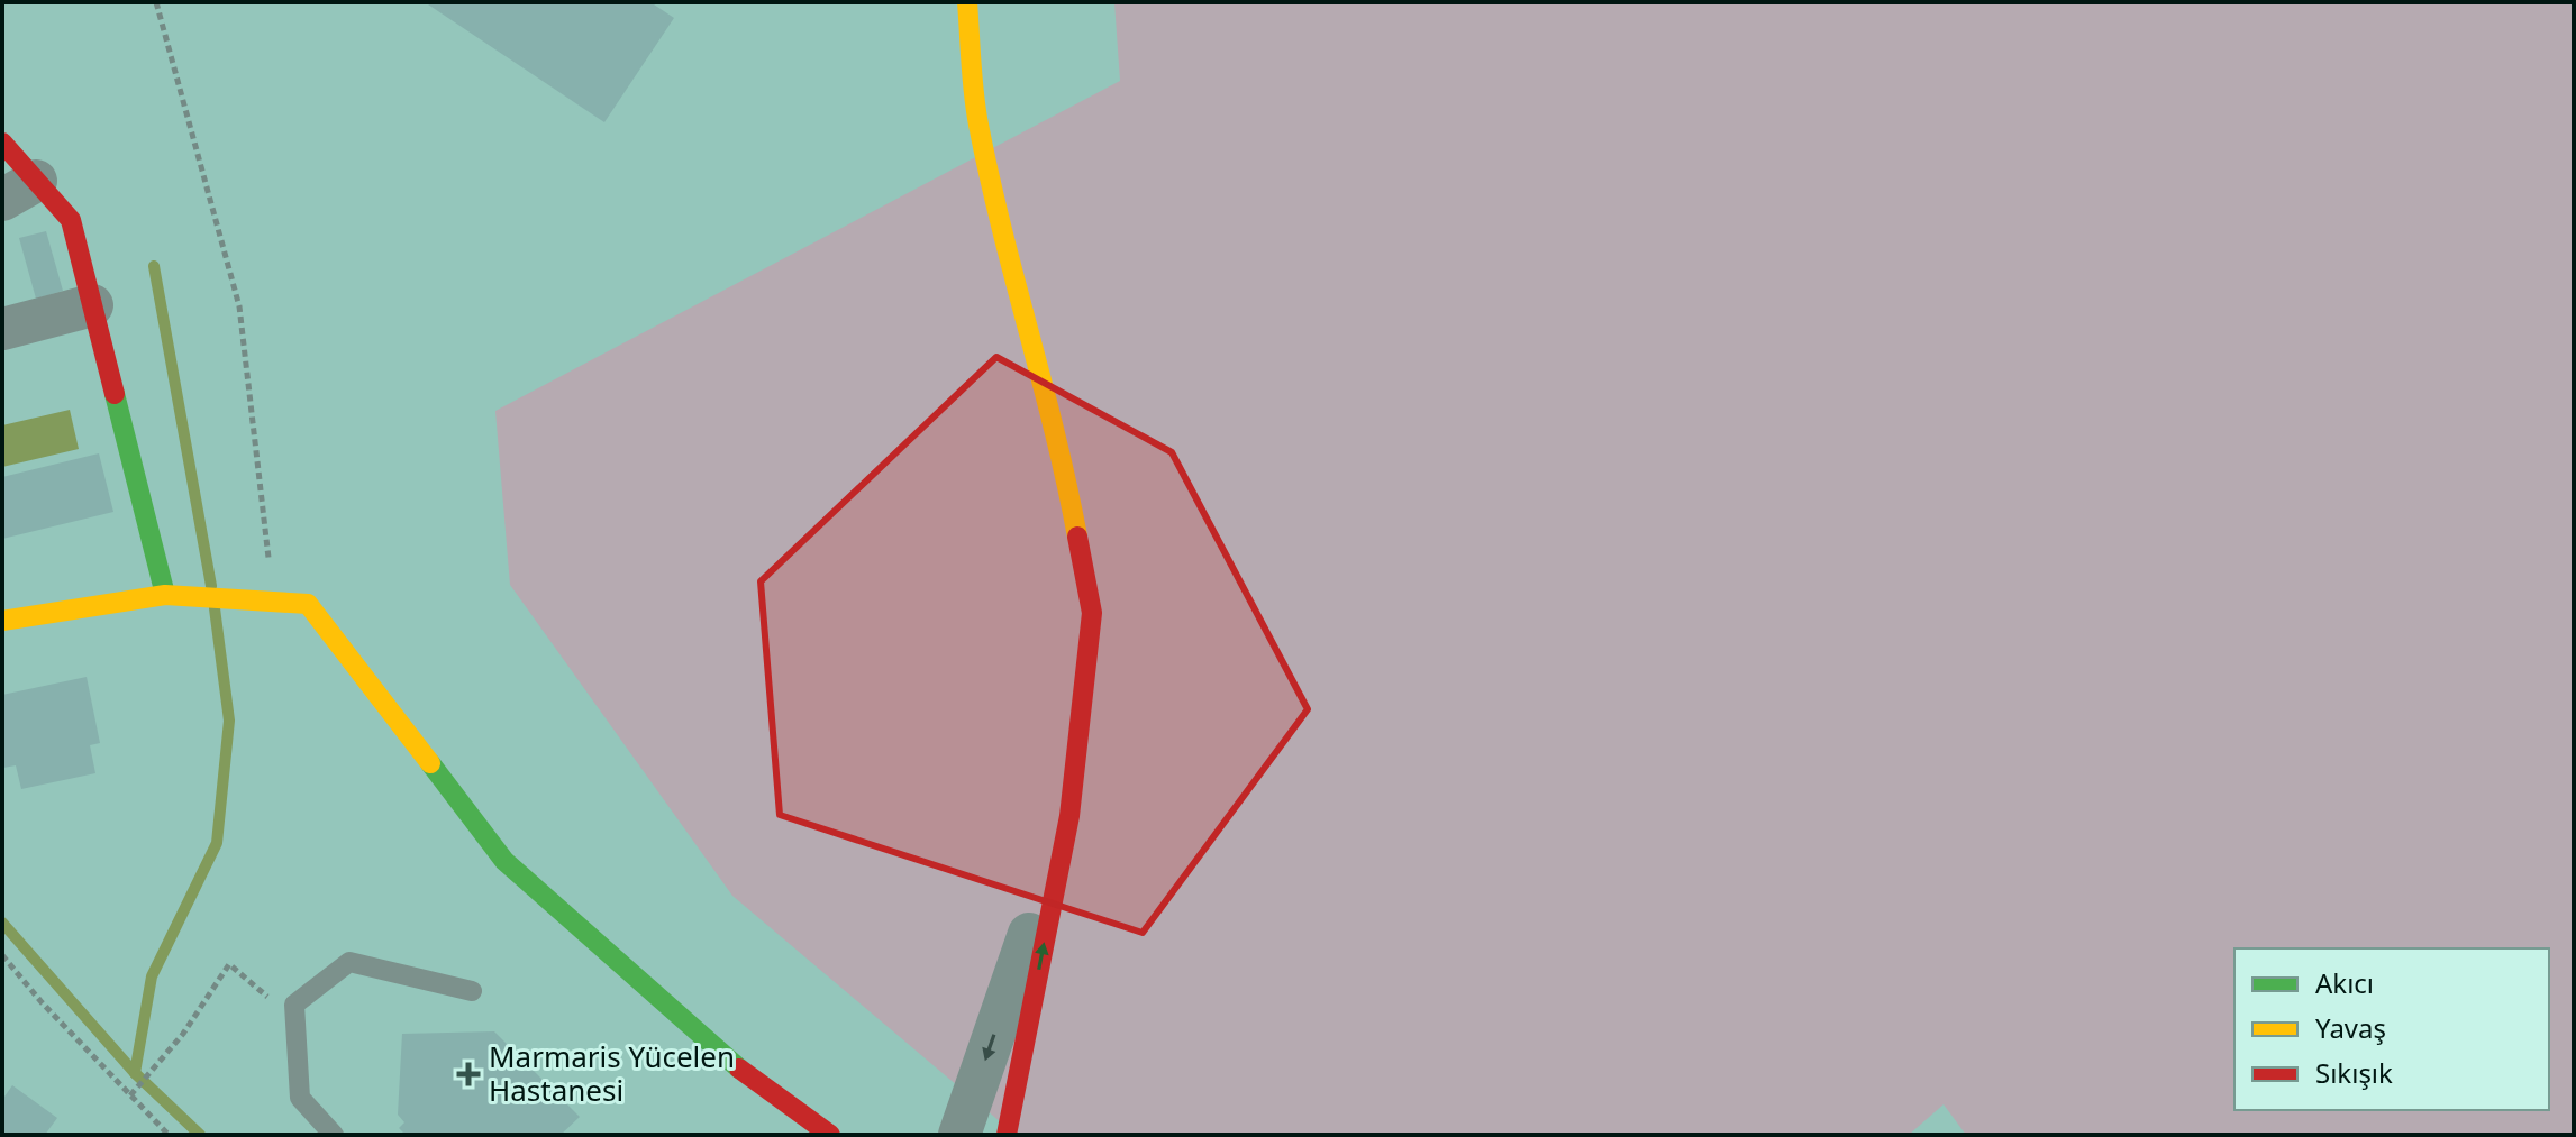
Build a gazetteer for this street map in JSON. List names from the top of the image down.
{
  "places": {
    "health": ["Marmaris Yücelen Hastanesi"]
  },
  "legend": ["Akıcı", "Yavaş", "Sıkışık"]
}
